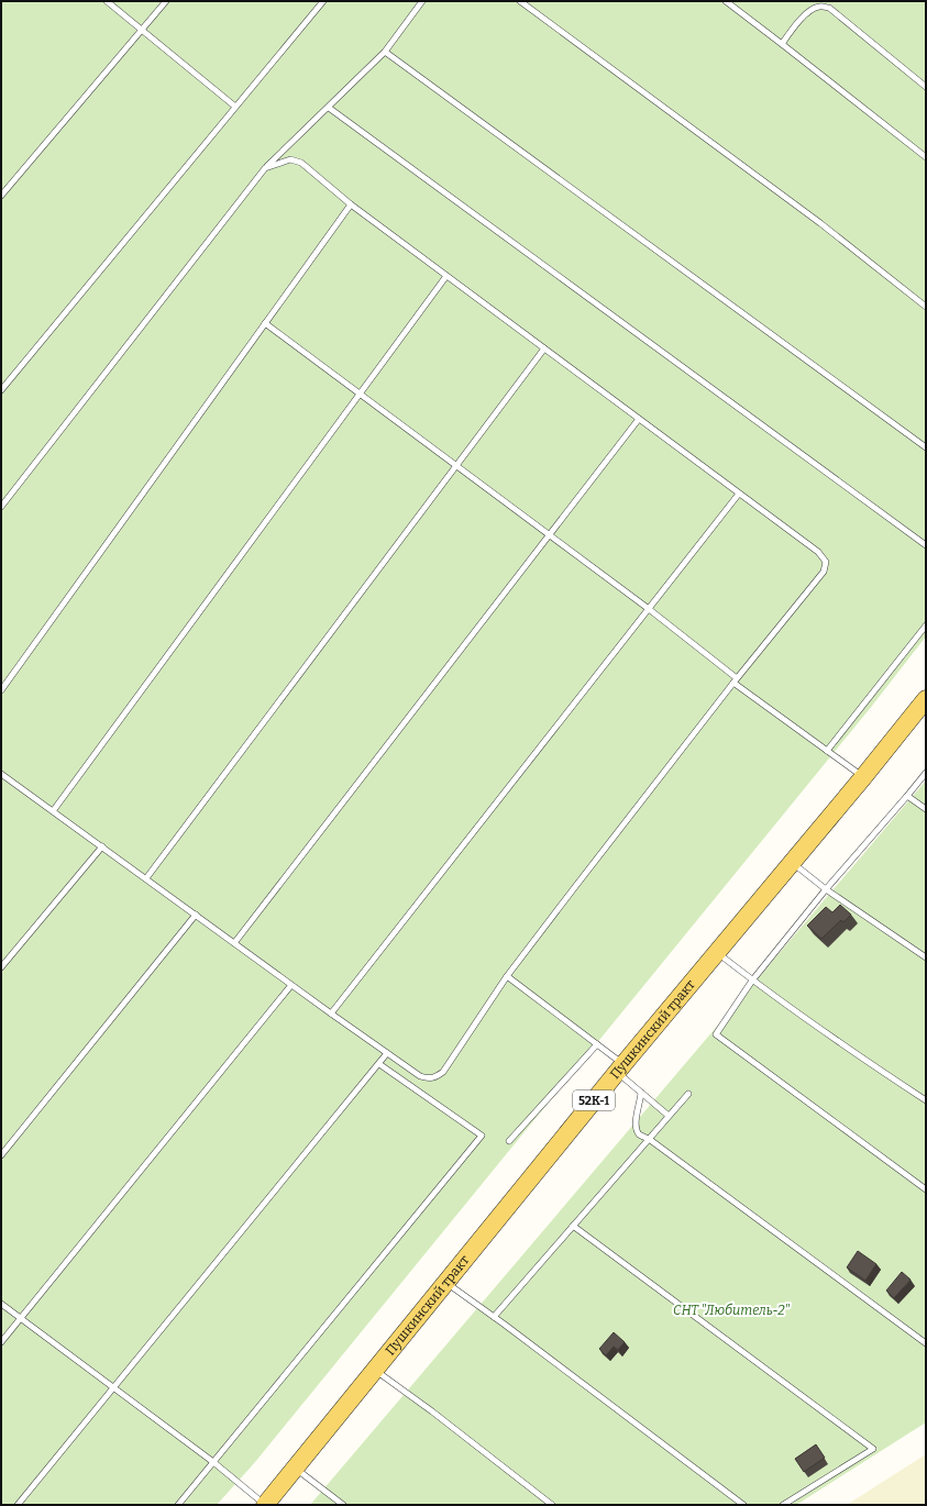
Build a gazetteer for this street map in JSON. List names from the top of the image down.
{
  "streets": {
    "main road": ["Пушкинский тракт", "52К-1"]
  },
  "parks": ["СНТ \"Любитель-2\""]
}
